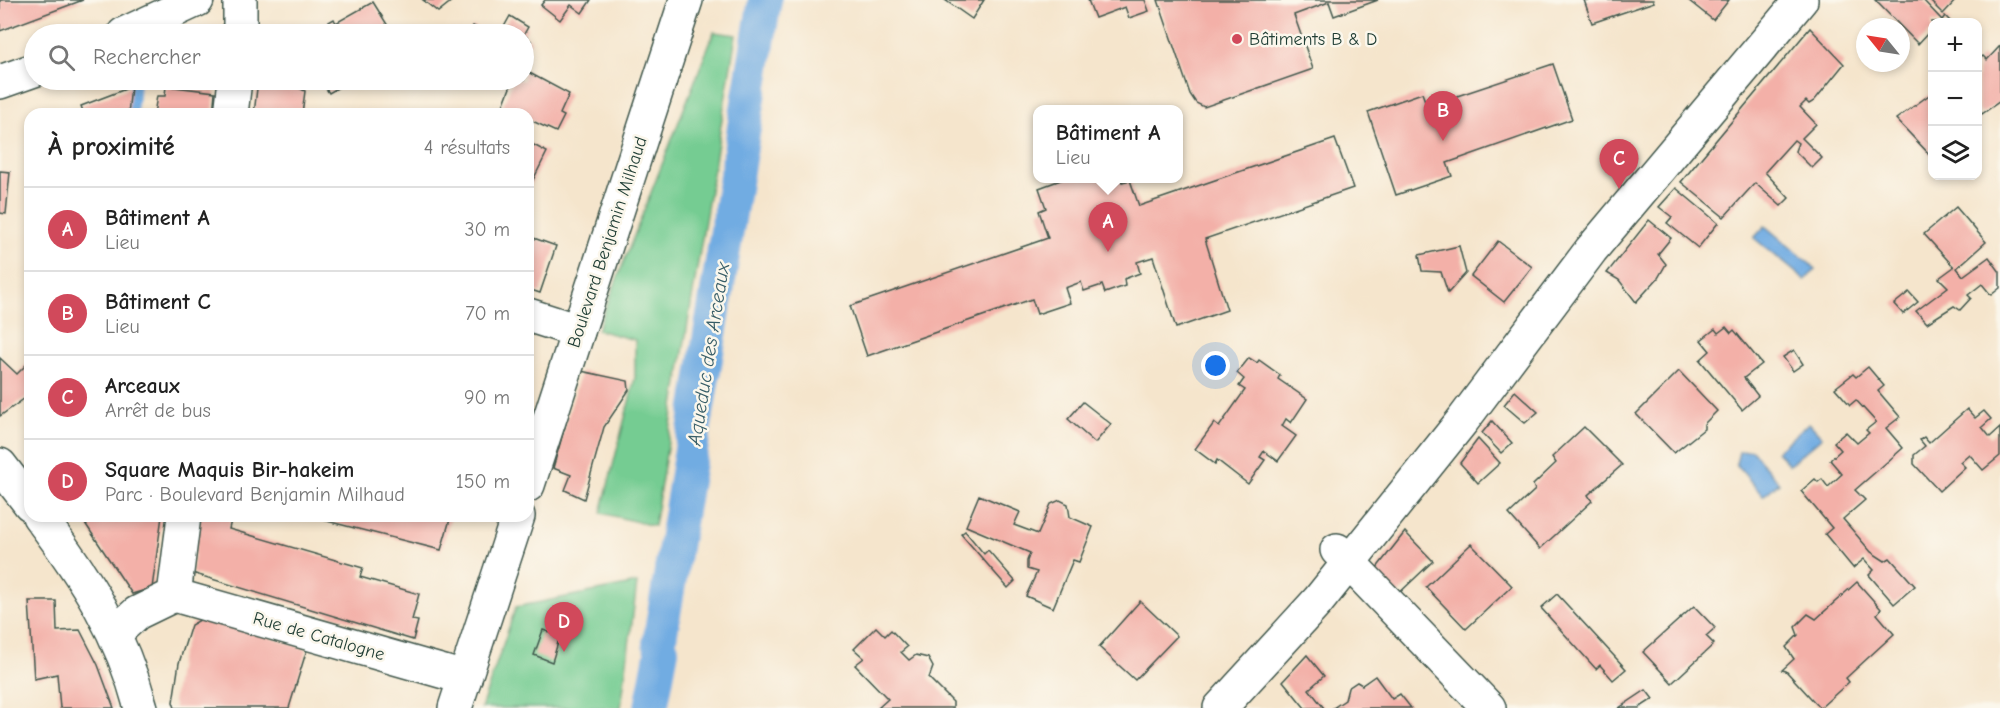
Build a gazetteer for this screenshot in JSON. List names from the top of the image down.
{
  "streets": {
    "street": ["Boulevard Benjamin Milhaud", "Rue de Catalogne"]
  },
  "water": ["Aqueduc des Arceaux"],
  "places": ["Bâtiments B & D"],
  "north": "top left",
  "page": {
    "map_buttons": ["+", "−"],
    "search": "Rechercher",
    "pins": [
      "B",
      "C",
      "A",
      "D"
    ],
    "popup": ["Bâtiment A", "Lieu"],
    "heading": ["À proximité", "4 résultats"],
    "list": [
      {
        "mark": "A",
        "name": "Bâtiment A",
        "note": "Lieu",
        "value": "30 m"
      },
      {
        "mark": "B",
        "name": "Bâtiment C",
        "note": "Lieu",
        "value": "70 m"
      },
      {
        "mark": "C",
        "name": "Arceaux",
        "note": "Arrêt de bus",
        "value": "90 m"
      },
      {
        "mark": "D",
        "name": "Square Maquis Bir-hakeim",
        "note": "Parc · Boulevard Benjamin Milhaud",
        "value": "150 m"
      }
    ]
  }
}
